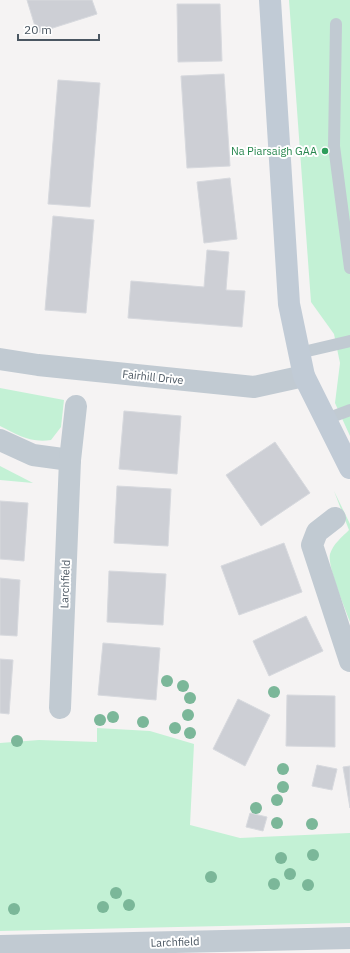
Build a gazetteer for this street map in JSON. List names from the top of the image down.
{
  "streets": {
    "street": ["Fairhill Drive", "Larchfield"]
  },
  "places": ["Na Piarsaigh GAA"],
  "scale_bar": "20 m"
}
